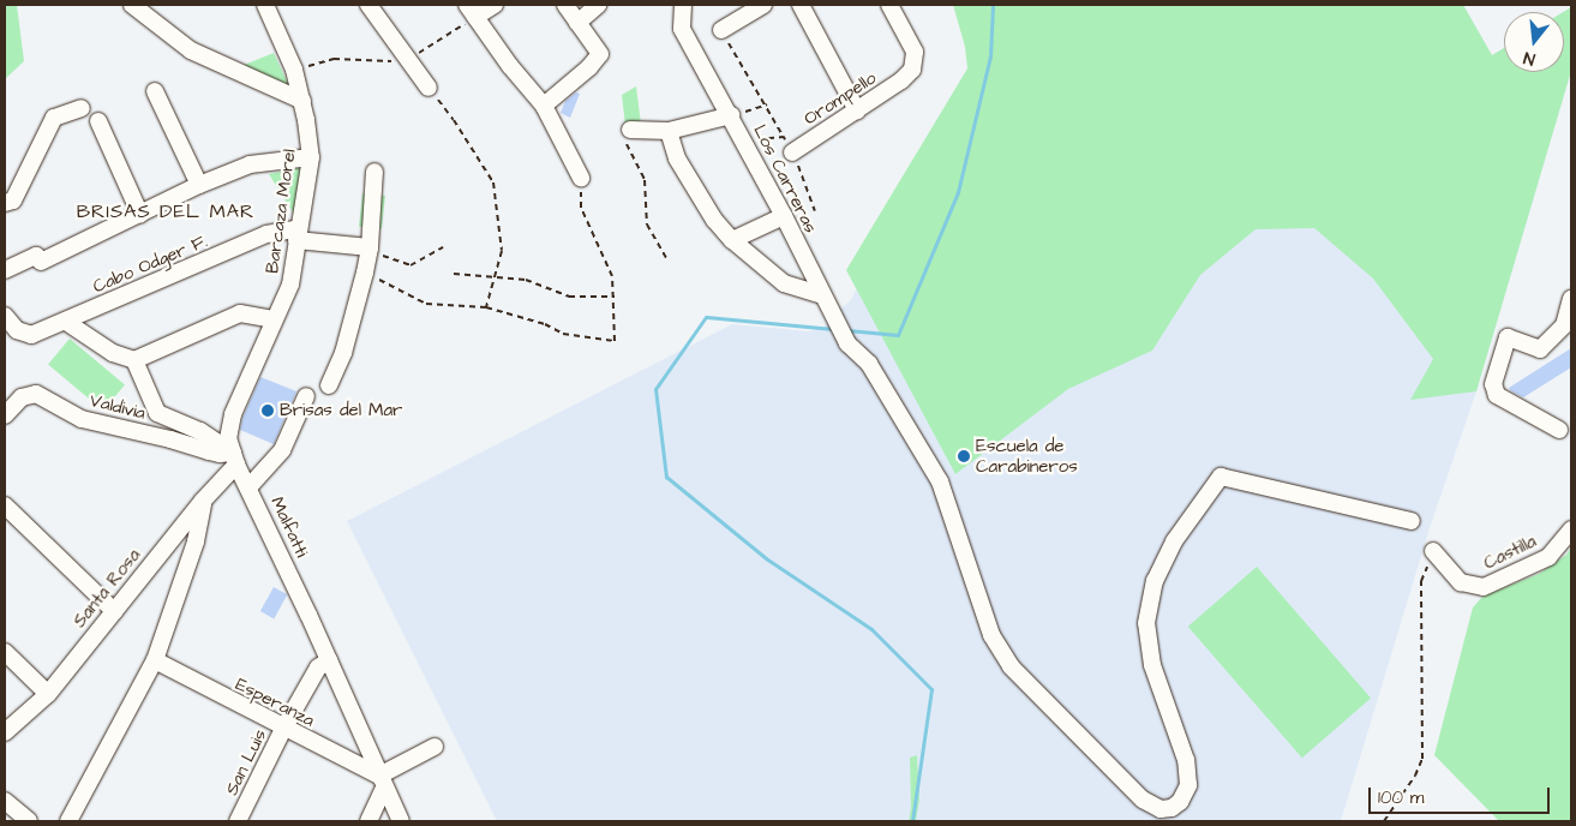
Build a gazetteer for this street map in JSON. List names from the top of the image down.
{
  "streets": {
    "street": [
      "Orompello",
      "Los Carreras",
      "Barcaza Morel",
      "Cabo Odger F.",
      "Valdivia",
      "Malfatti",
      "Castilla",
      "Santa Rosa",
      "Esperanza",
      "San Luis"
    ]
  },
  "crossings": [
    ["Barcaza Morel", "Cabo Odger F."],
    ["Barcaza Morel", "Valdivia"],
    ["Barcaza Morel", "Malfatti"],
    ["Barcaza Morel", "Santa Rosa"],
    ["Valdivia", "Malfatti"],
    ["Valdivia", "Santa Rosa"],
    ["Malfatti", "Santa Rosa"],
    ["Malfatti", "Esperanza"],
    ["Malfatti", "San Luis"],
    ["Esperanza", "San Luis"]
  ],
  "districts": ["BRISAS DEL MAR"],
  "places": ["Brisas del Mar", "Escuela de Carabineros"],
  "scale_bar": "100 m",
  "north": "bottom"
}
